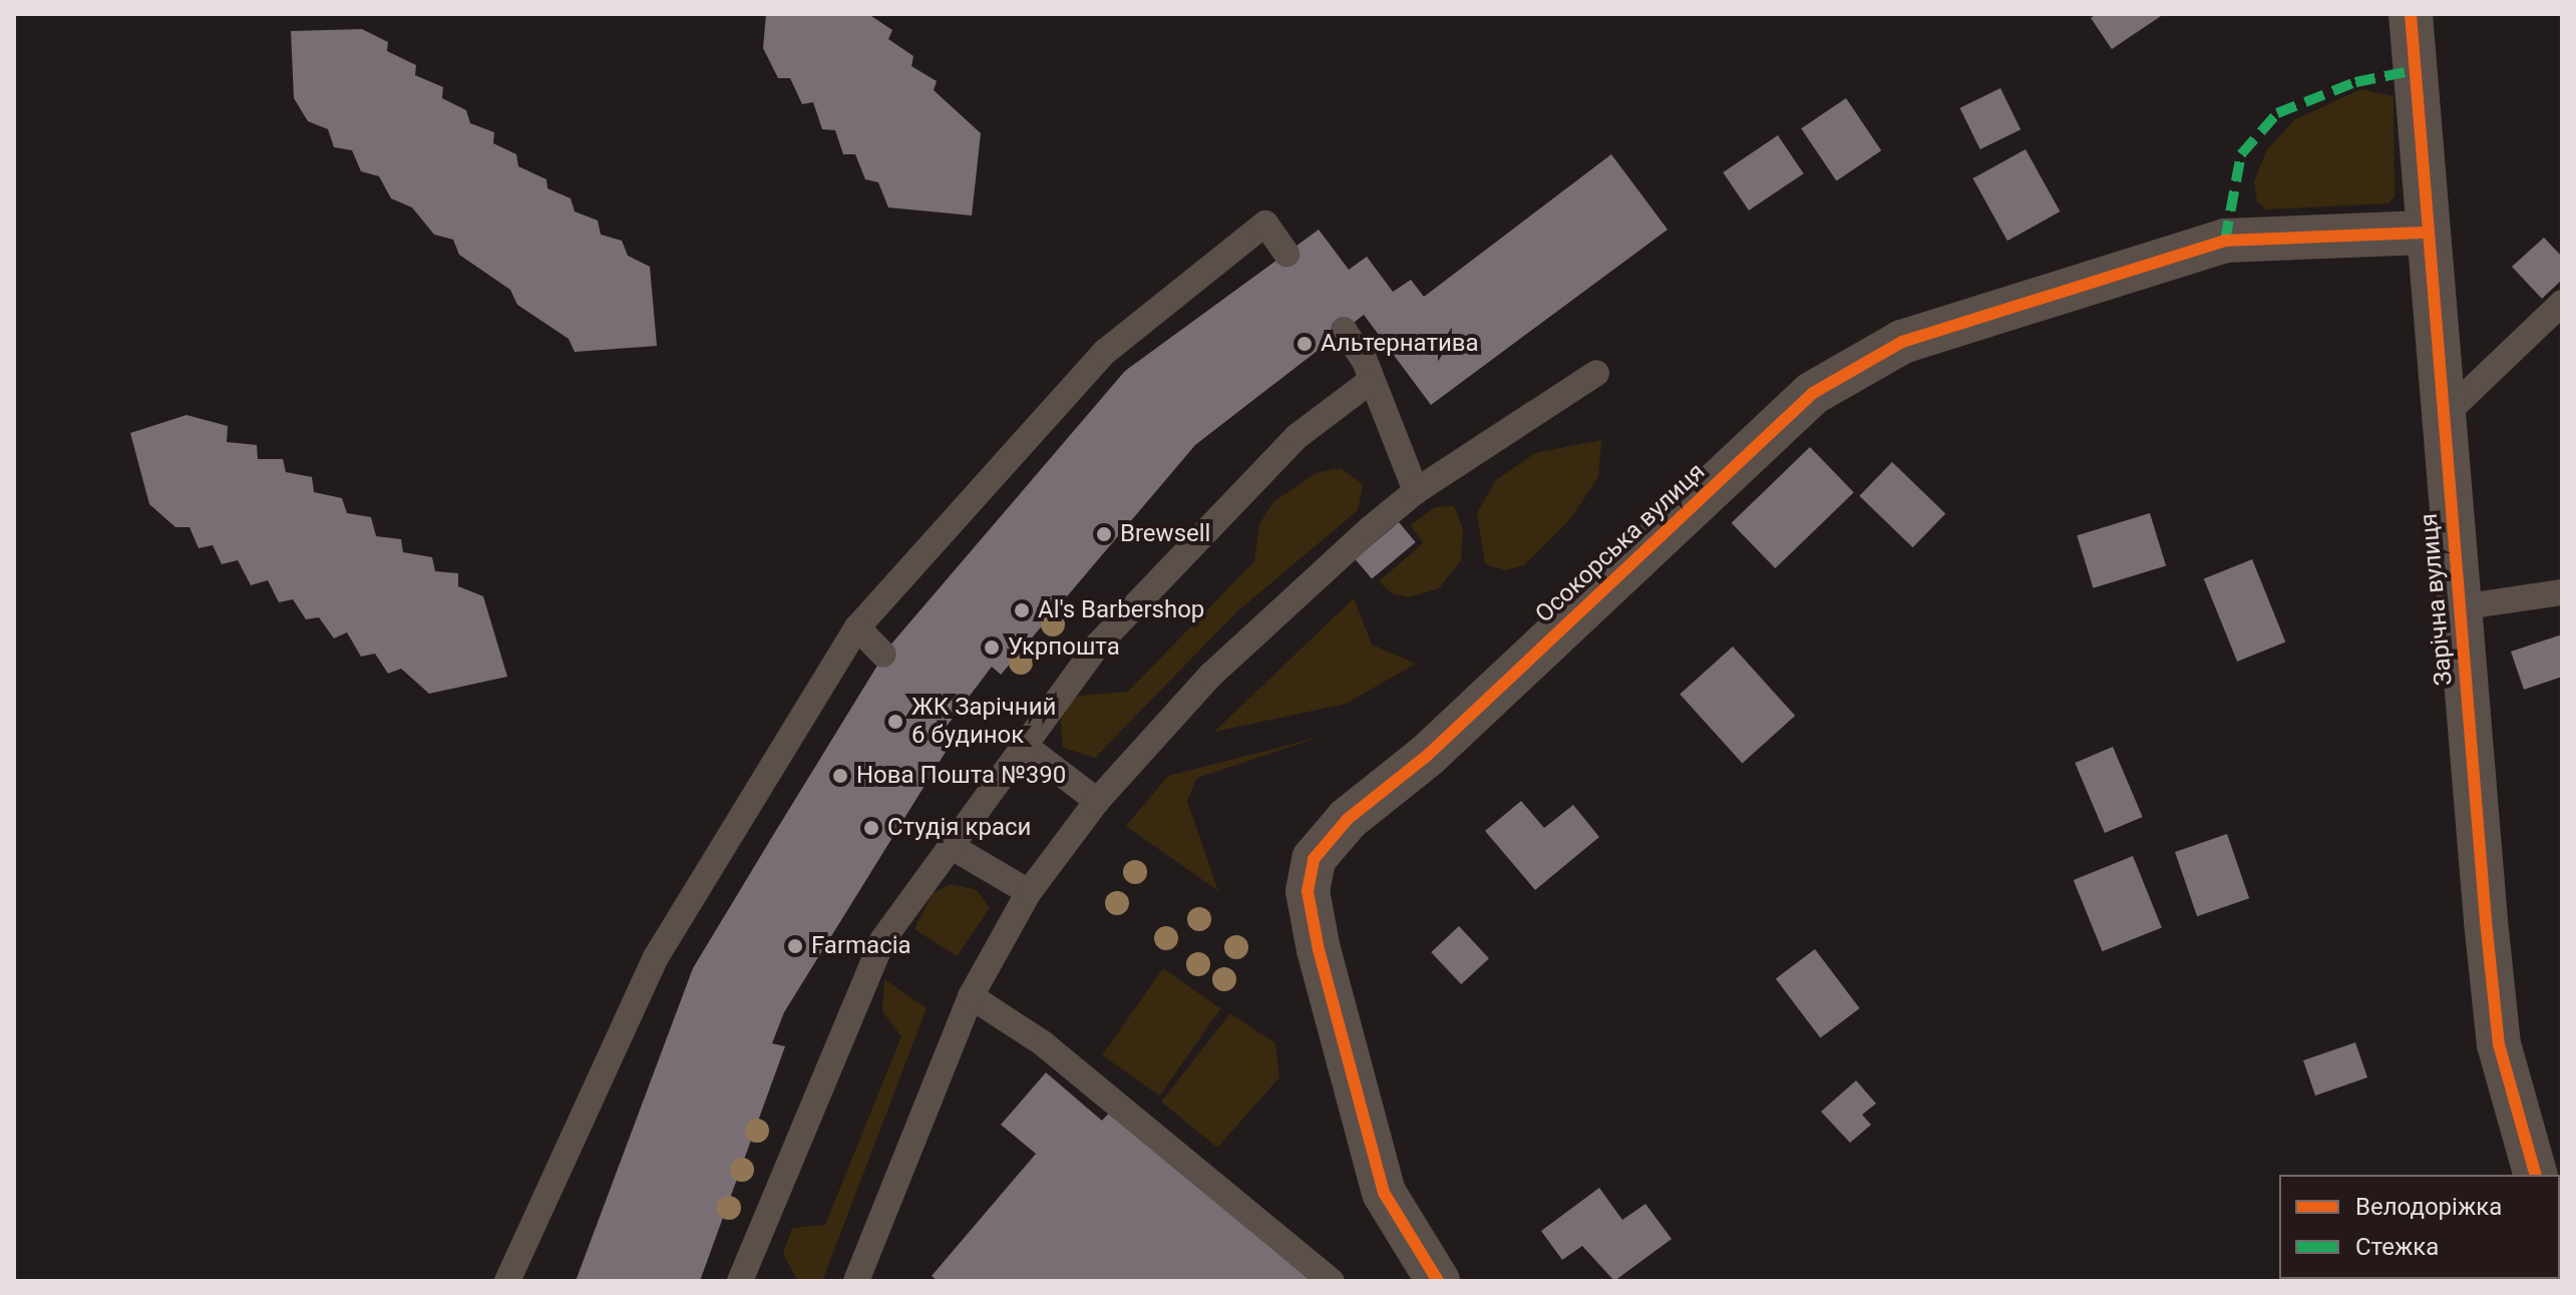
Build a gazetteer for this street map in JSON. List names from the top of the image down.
{
  "streets": {
    "street": ["Осокорська вулиця", "Зарічна вулиця"]
  },
  "crossings": [
    ["Осокорська вулиця", "Зарічна вулиця"]
  ],
  "places": [
    "Альтернатива",
    "Brewsell",
    "Al's Barbershop",
    "Укрпошта",
    "ЖК Зарічний 6 будинок",
    "Нова Пошта №390",
    "Студія краси",
    "Farmacia"
  ],
  "legend": ["Велодоріжка", "Стежка"]
}
